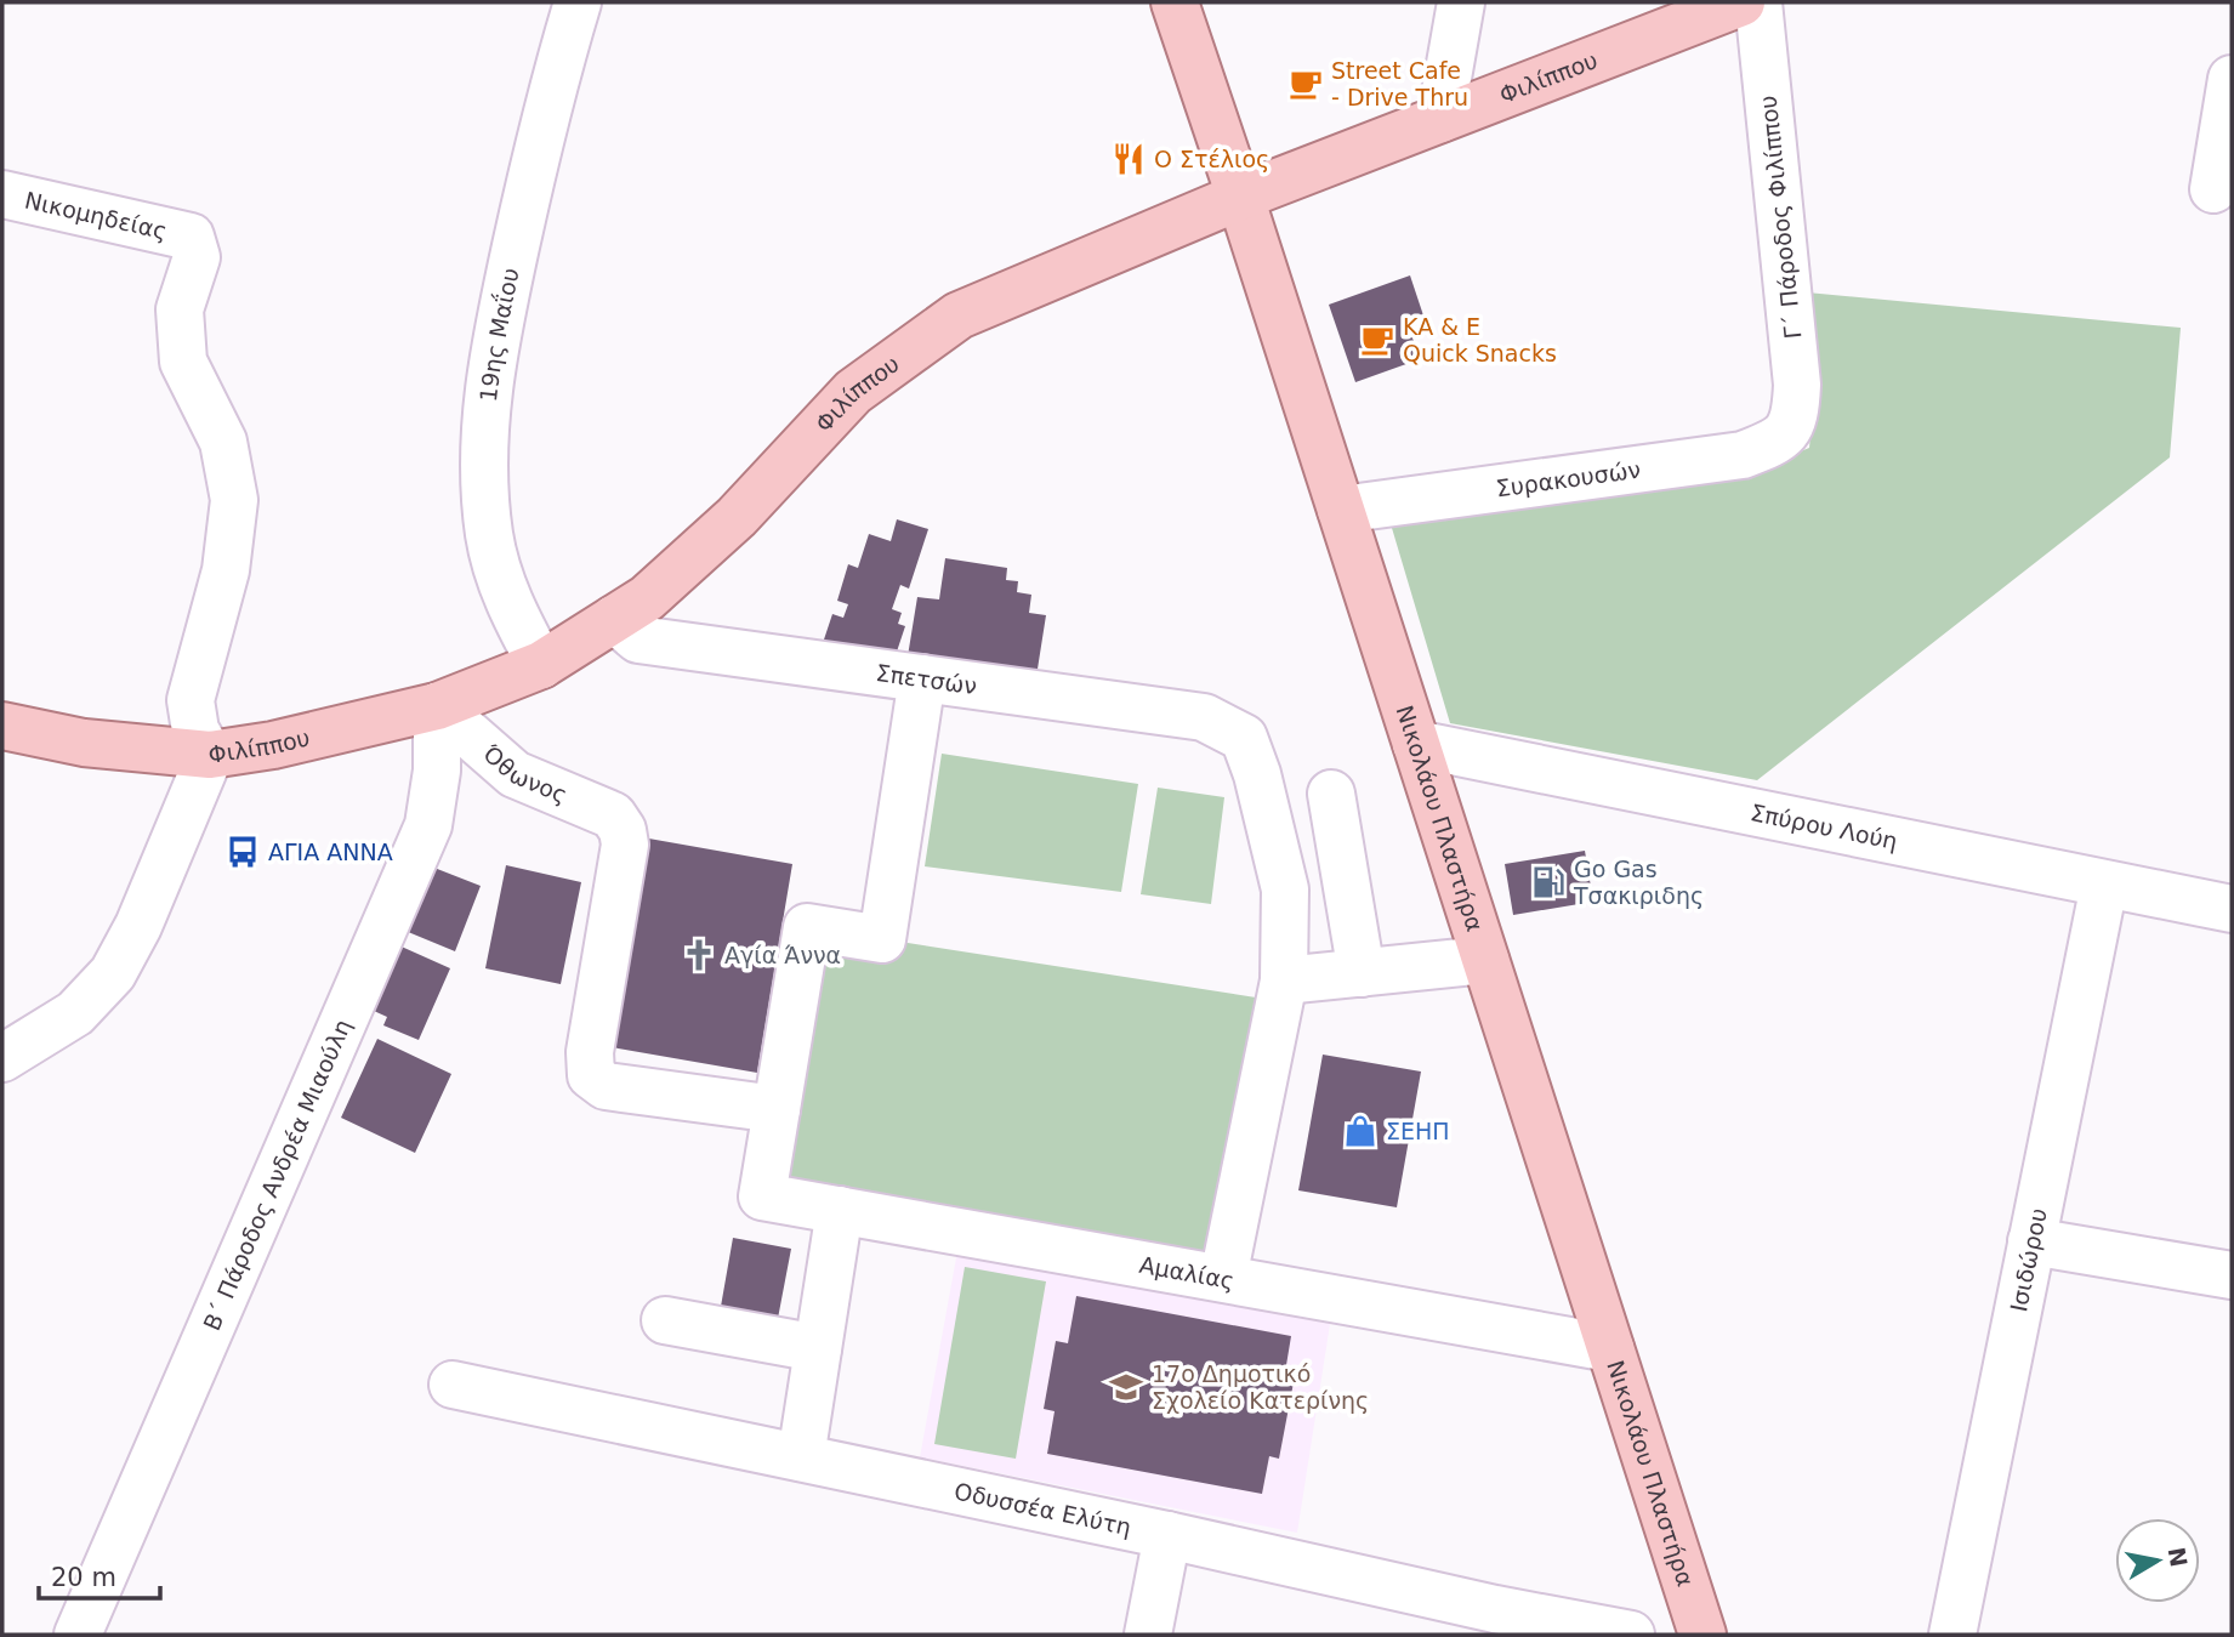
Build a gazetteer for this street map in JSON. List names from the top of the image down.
{
  "streets": {
    "main road": ["Φιλίππου", "Νικολάου Πλαστήρα"],
    "street": [
      "Νικομηδείας",
      "Γ΄ Πάροδος Φιλίππου",
      "19ης Μαΐου",
      "Συρακουσών",
      "Σπετσών",
      "Όθωνος",
      "Σπύρου Λούη",
      "Β΄ Πάροδος Ανδρέα Μιαούλη",
      "Ισιδώρου",
      "Αμαλίας",
      "Οδυσσέα Ελύτη"
    ]
  },
  "crossings": [
    ["Φιλίππου", "Νικομηδείας"],
    ["Φιλίππου", "19ης Μαΐου"],
    ["Φιλίππου", "Σπετσών"],
    ["Φιλίππου", "Όθωνος"],
    ["Φιλίππου", "Νικολάου Πλαστήρα"],
    ["Φιλίππου", "Β΄ Πάροδος Ανδρέα Μιαούλη"],
    ["Γ΄ Πάροδος Φιλίππου", "Συρακουσών"],
    ["Συρακουσών", "Νικολάου Πλαστήρα"],
    ["Όθωνος", "Β΄ Πάροδος Ανδρέα Μιαούλη"],
    ["Όθωνος", "Αμαλίας"],
    ["Νικολάου Πλαστήρα", "Σπύρου Λούη"],
    ["Νικολάου Πλαστήρα", "Αμαλίας"],
    ["Σπύρου Λούη", "Ισιδώρου"]
  ],
  "places": {
    "cafe": ["Street Cafe - Drive Thru", "KA & E Quick Snacks"],
    "restaurant": ["Ο Στέλιος"],
    "bus stop": ["ΑΓΙΑ ΑΝΝΑ"],
    "fuel station": ["Go Gas Τσακιριδης"],
    "church": ["Αγία Άννα"],
    "shop": ["ΣΕΗΠ"],
    "school or university": ["17ο Δημοτικό Σχολείο Κατερίνης"]
  },
  "scale_bar": "20 m",
  "north": "right"
}
